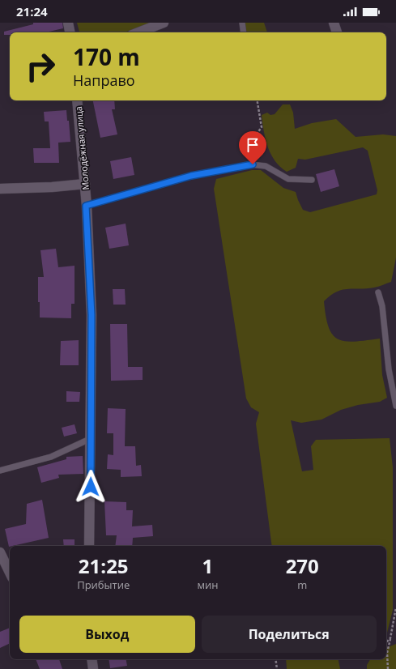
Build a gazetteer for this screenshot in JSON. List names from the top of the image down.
{
  "streets": {
    "street": ["Молодёжная улица"]
  },
  "page": {
    "status": "21:24",
    "turn": ["170 m", "Направо"],
    "eta": [
      "21:25",
      "Прибытие",
      "1",
      "мин",
      "270",
      "m"
    ],
    "buttons": ["Выход", "Поделиться"]
  }
}
